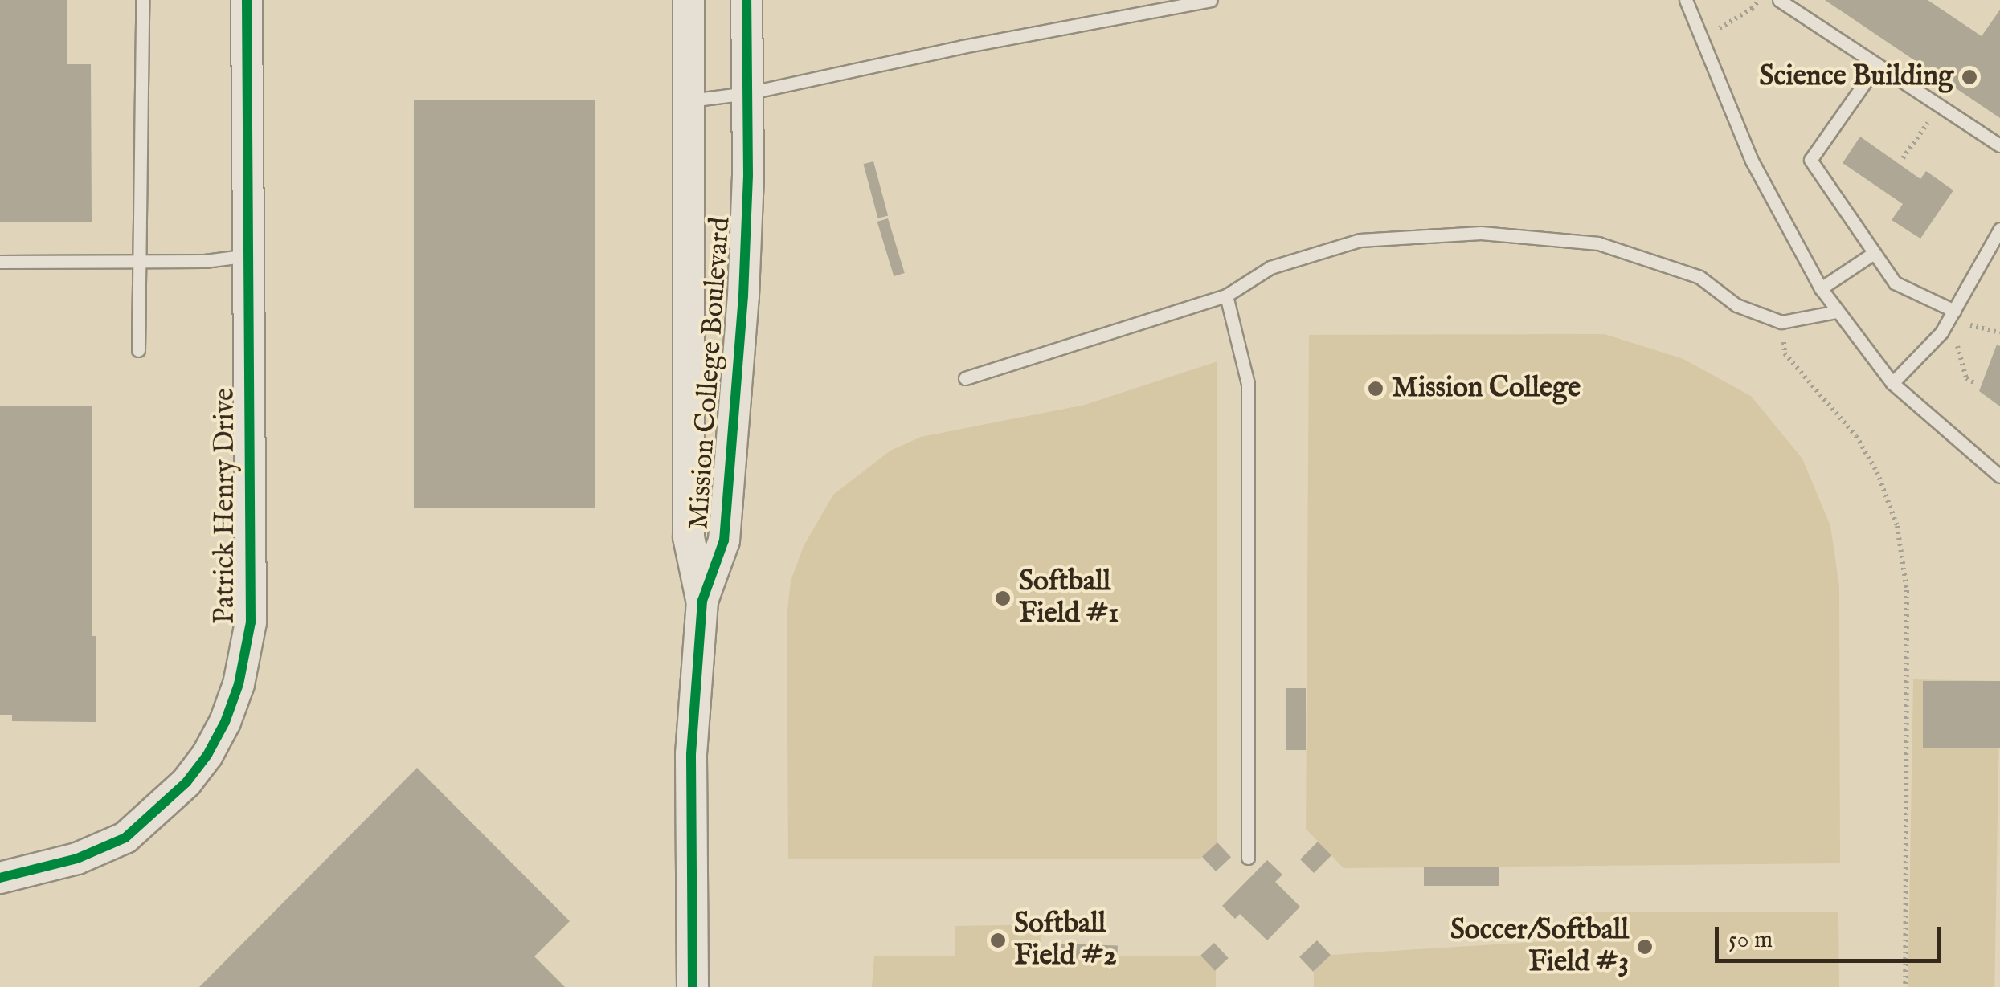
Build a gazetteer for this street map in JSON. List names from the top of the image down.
{
  "streets": {
    "street": ["Mission College Boulevard", "Patrick Henry Drive"]
  },
  "places": [
    "Science Building",
    "Mission College",
    "Softball Field #1",
    "Softball Field #2",
    "Soccer/Softball Field #3"
  ],
  "scale_bar": "50 m"
}
